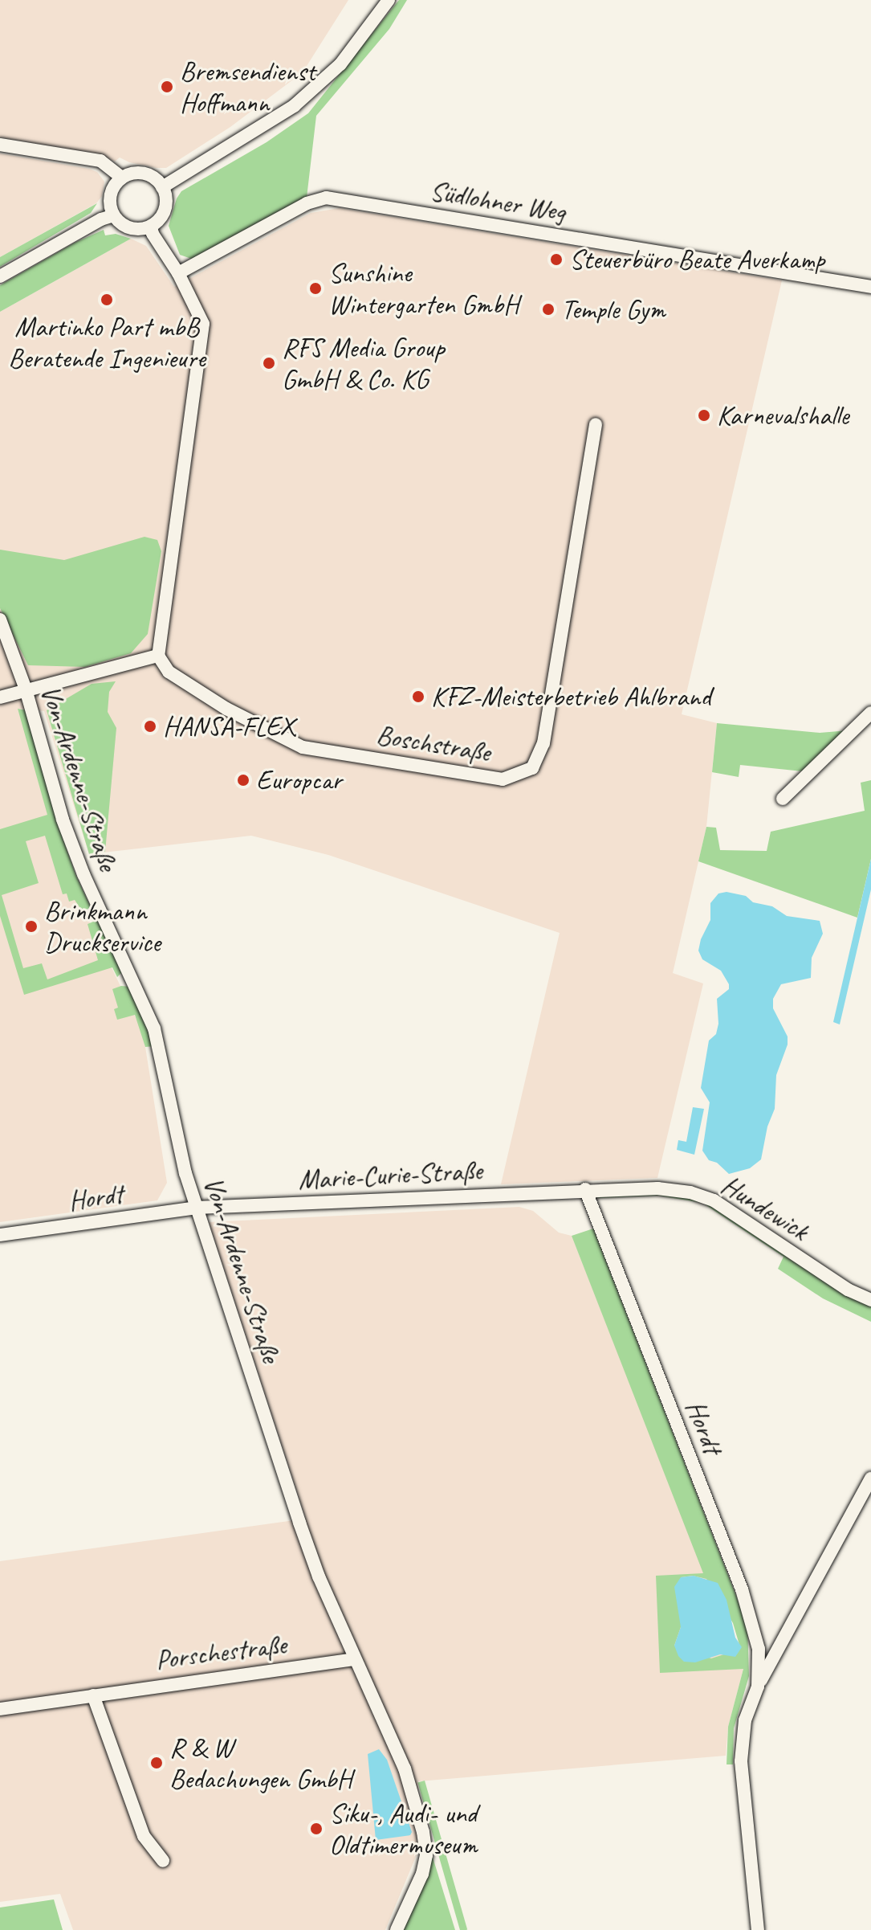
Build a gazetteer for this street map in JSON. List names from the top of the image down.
{
  "streets": {
    "street": [
      "Südlohner Weg",
      "Boschstraße",
      "Von-Ardenne-Straße",
      "Marie-Curie-Straße",
      "Hordt",
      "Hundewick",
      "Porschestraße"
    ]
  },
  "crossings": [
    ["Von-Ardenne-Straße", "Marie-Curie-Straße"],
    ["Von-Ardenne-Straße", "Hordt"],
    ["Von-Ardenne-Straße", "Porschestraße"],
    ["Marie-Curie-Straße", "Hordt"],
    ["Marie-Curie-Straße", "Hundewick"],
    ["Hordt", "Hundewick"]
  ],
  "places": [
    "Bremsendienst Hoffmann",
    "Steuerbüro Beate Averkamp",
    "Sunshine Wintergarten GmbH",
    "Martinko Part mbB Beratende Ingenieure",
    "Temple Gym",
    "RFS Media Group GmbH & Co. KG",
    "Karnevalshalle",
    "KFZ-Meisterbetrieb Ahlbrand",
    "HANSA-FLEX",
    "Europcar",
    "Brinkmann Druckservice",
    "R & W Bedachungen GmbH",
    "Siku-, Audi- und Oldtimermuseum"
  ]
}
